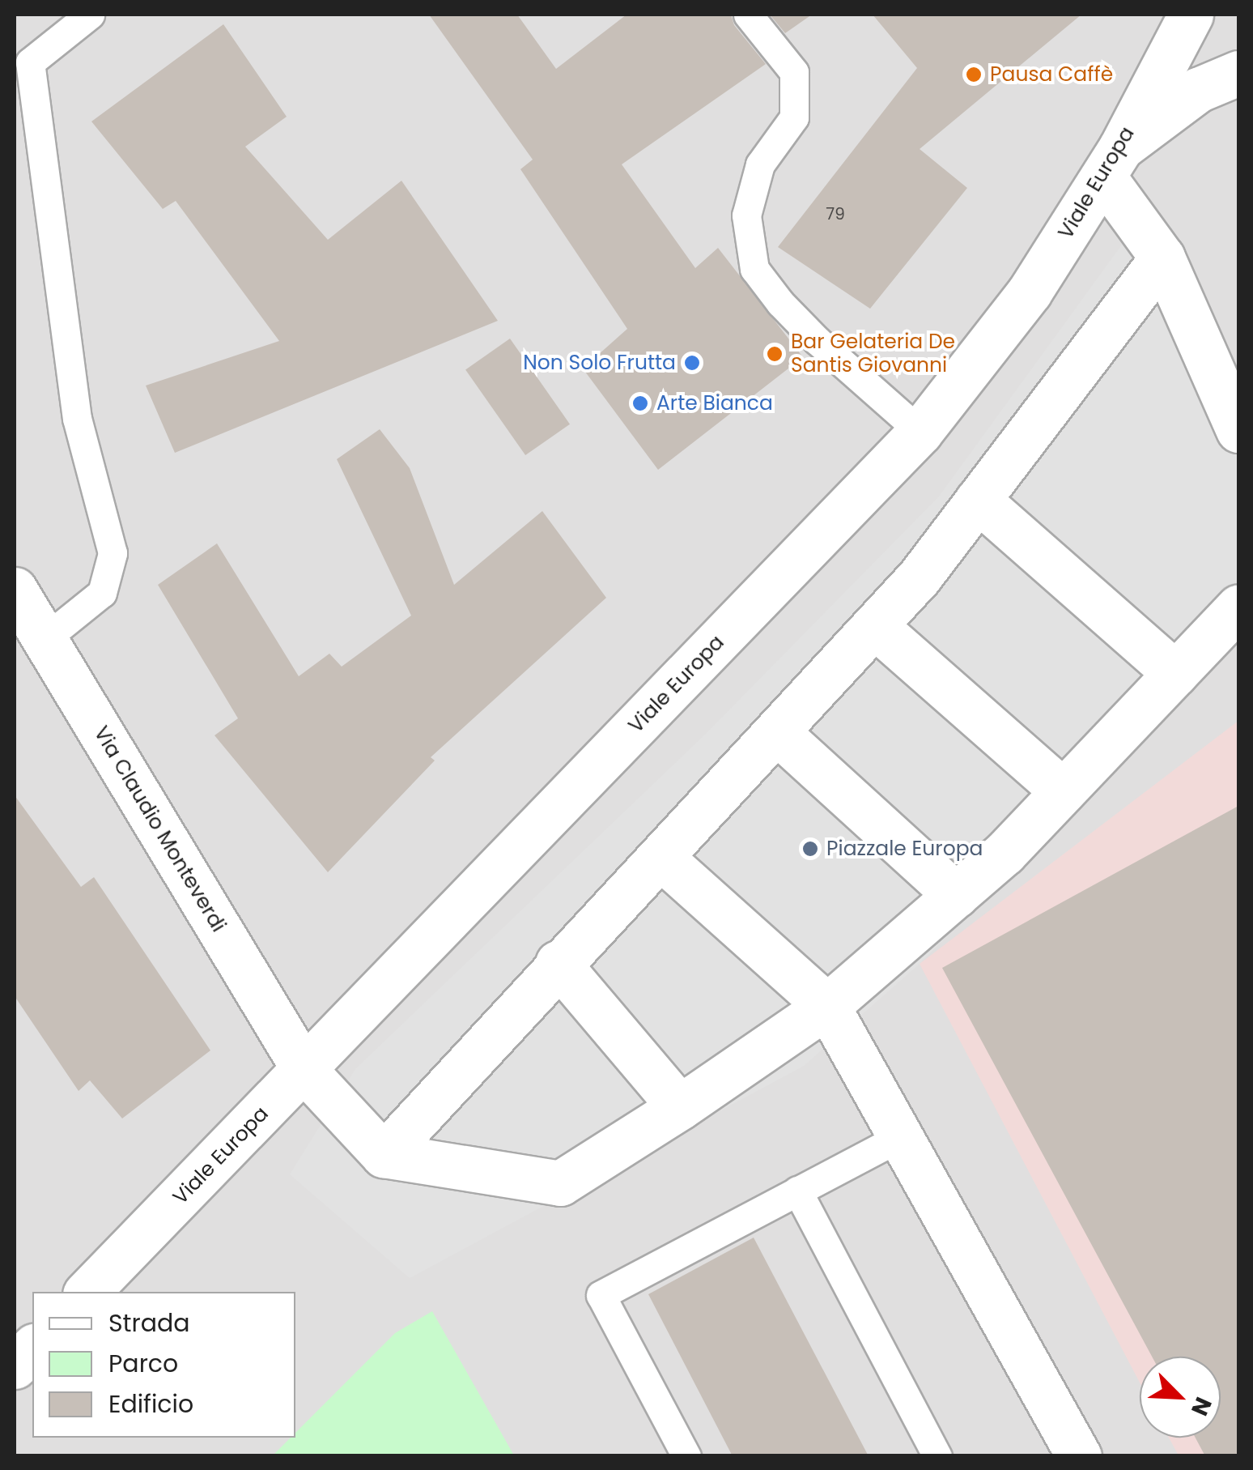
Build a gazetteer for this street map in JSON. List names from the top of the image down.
{
  "streets": {
    "street": ["Viale Europa", "Via Claudio Monteverdi"]
  },
  "crossings": [
    ["Viale Europa", "Via Claudio Monteverdi"]
  ],
  "places": [
    "Pausa Caffè",
    "Bar Gelateria De Santis Giovanni",
    "Non Solo Frutta",
    "Arte Bianca",
    "Piazzale Europa"
  ],
  "house_numbers": ["79"],
  "legend": ["Strada", "Parco", "Edificio"],
  "north": "bottom right"
}
